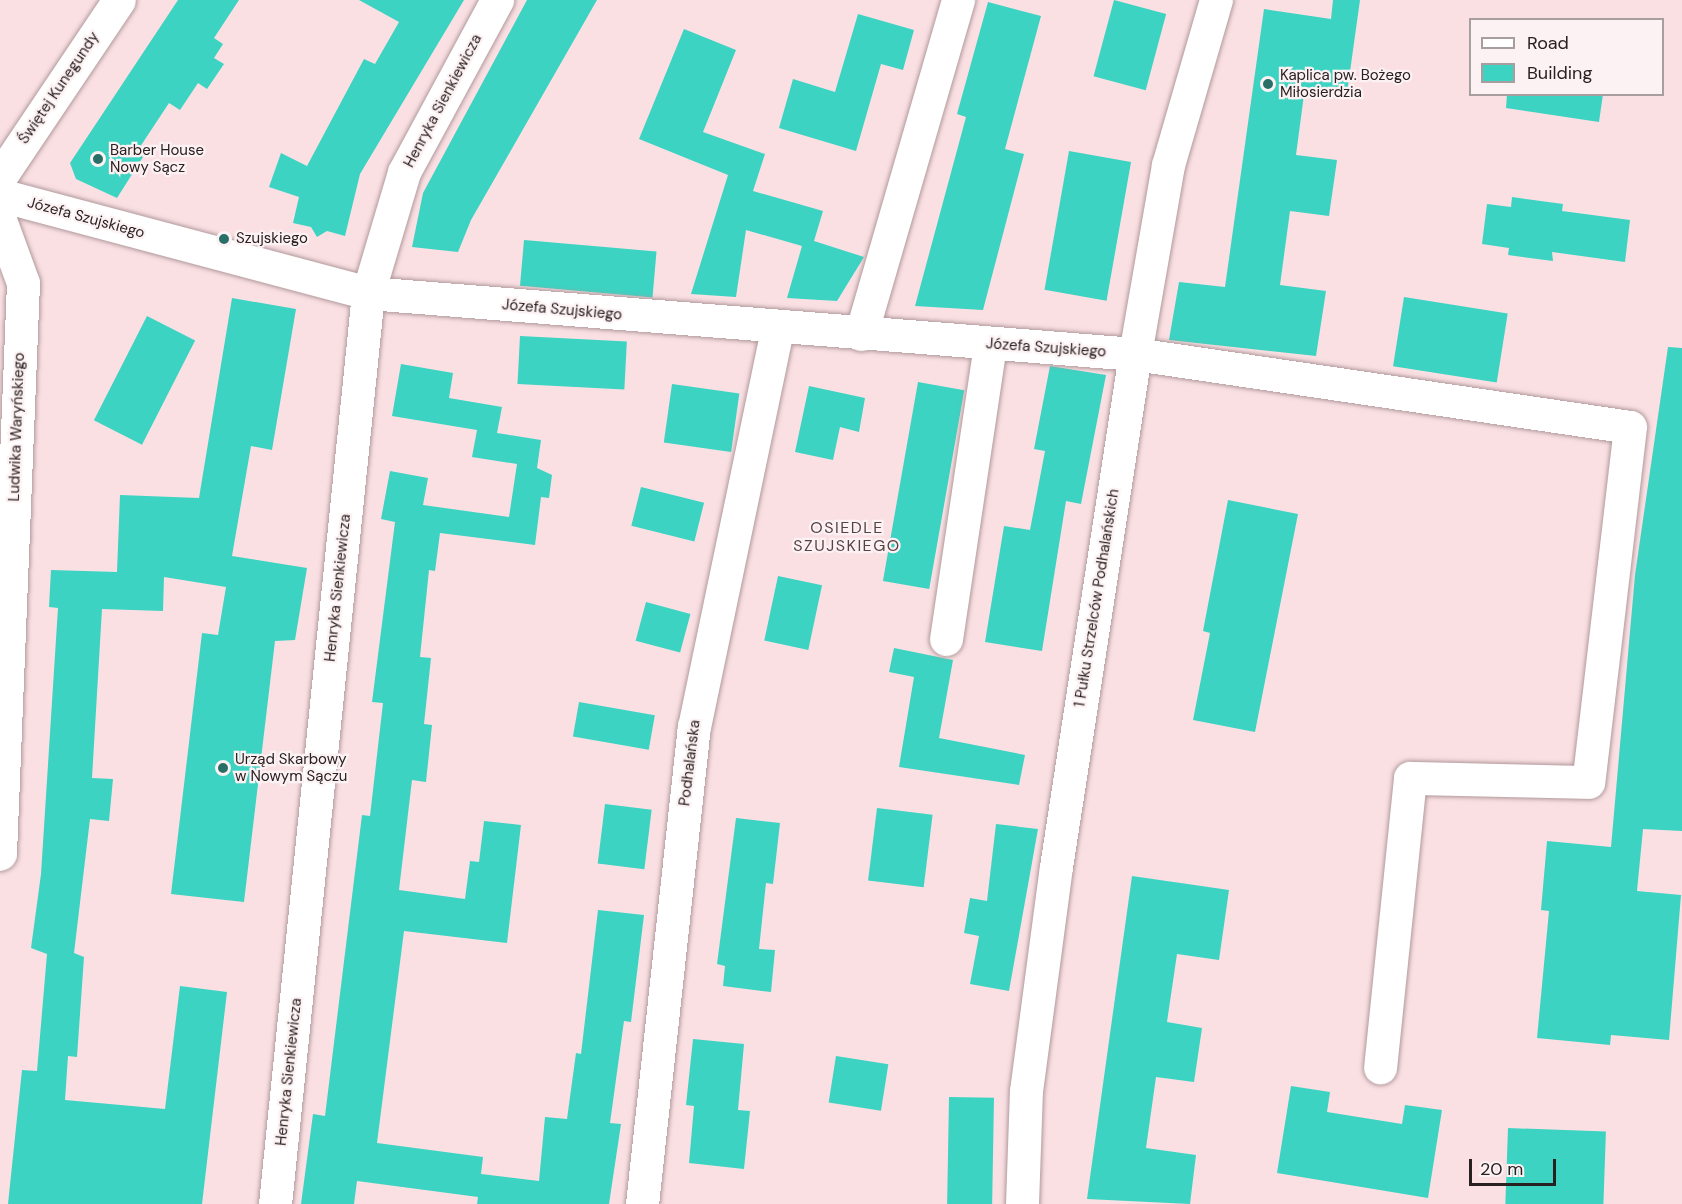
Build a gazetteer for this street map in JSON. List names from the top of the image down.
{
  "streets": {
    "street": [
      "Świętej Kunegundy",
      "Henryka Sienkiewicza",
      "Józefa Szujskiego",
      "Ludwika Waryńskiego",
      "1 Pułku Strzelców Podhalańskich",
      "Podhalańska"
    ]
  },
  "crossings": [
    ["Henryka Sienkiewicza", "Józefa Szujskiego"],
    ["Józefa Szujskiego", "1 Pułku Strzelców Podhalańskich"],
    ["Józefa Szujskiego", "Podhalańska"]
  ],
  "districts": ["OSIEDLE SZUJSKIEGO"],
  "places": [
    "Kaplica pw. Bożego Miłosierdzia",
    "Barber House Nowy Sącz",
    "Szujskiego",
    "Urząd Skarbowy w Nowym Sączu"
  ],
  "legend": ["Road", "Building"],
  "scale_bar": "20 m"
}
